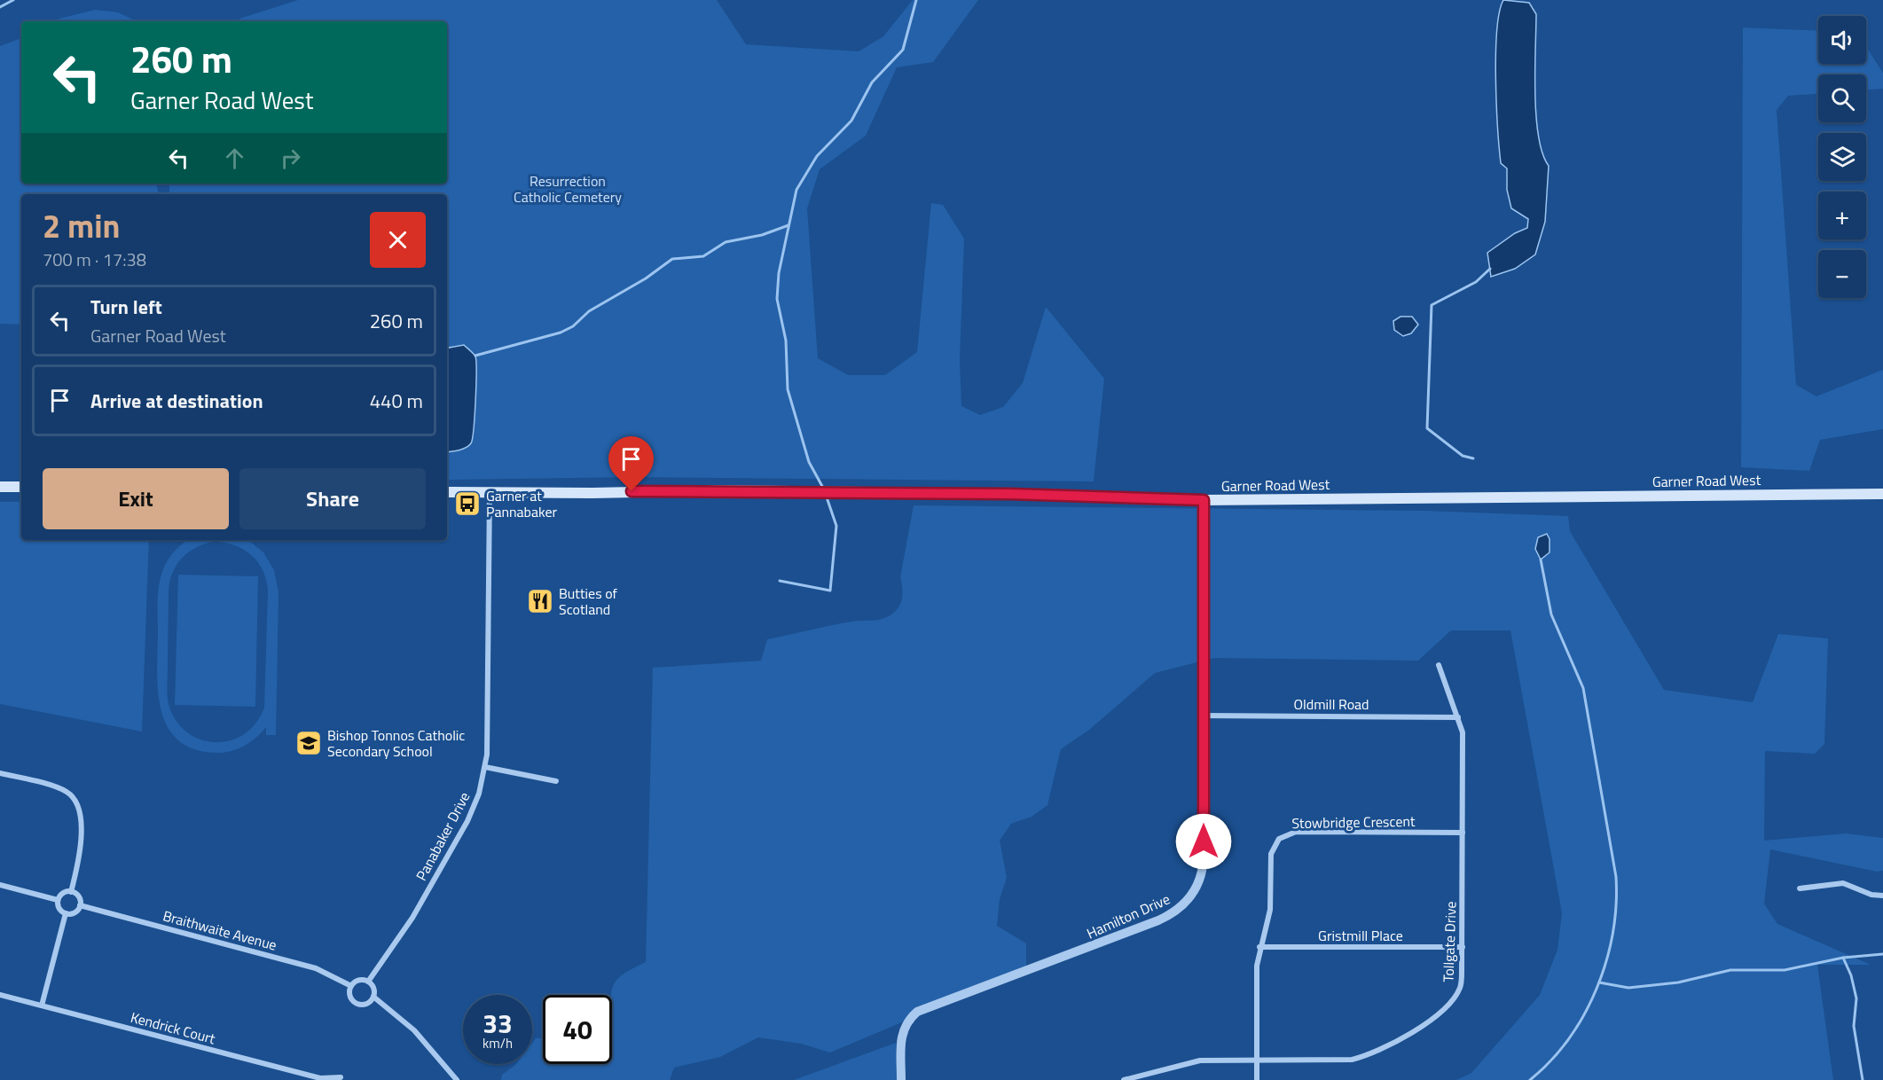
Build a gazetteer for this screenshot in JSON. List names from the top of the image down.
{
  "streets": {
    "main road": ["Garner Road West"],
    "street": [
      "Oldmill Road",
      "Stowbridge Crescent",
      "Panabaker Drive",
      "Hamilton Drive",
      "Braithwaite Avenue",
      "Gristmill Place",
      "Tollgate Drive",
      "Kendrick Court"
    ]
  },
  "crossings": [
    ["Garner Road West", "Panabaker Drive"],
    ["Garner Road West", "Hamilton Drive"],
    ["Oldmill Road", "Hamilton Drive"],
    ["Oldmill Road", "Tollgate Drive"],
    ["Stowbridge Crescent", "Gristmill Place"],
    ["Stowbridge Crescent", "Tollgate Drive"],
    ["Panabaker Drive", "Braithwaite Avenue"],
    ["Gristmill Place", "Tollgate Drive"]
  ],
  "parks": ["Resurrection Catholic Cemetery"],
  "places": {
    "bus stop": ["Garner at Pannabaker"],
    "restaurant": ["Butties of Scotland"],
    "school or university": ["Bishop Tonnos Catholic Secondary School"]
  },
  "page": {
    "map_buttons": ["+", "−"],
    "turn": ["260 m", "Garner Road West"],
    "heading": ["2 min", "700 m · 17:38"],
    "list": [
      {
        "name": "Turn left",
        "note": "Garner Road West",
        "value": "260 m"
      },
      {
        "name": "Arrive at destination",
        "value": "440 m"
      }
    ],
    "buttons": ["Exit", "Share"],
    "speed": "33 km/h",
    "limit": "40"
  }
}
